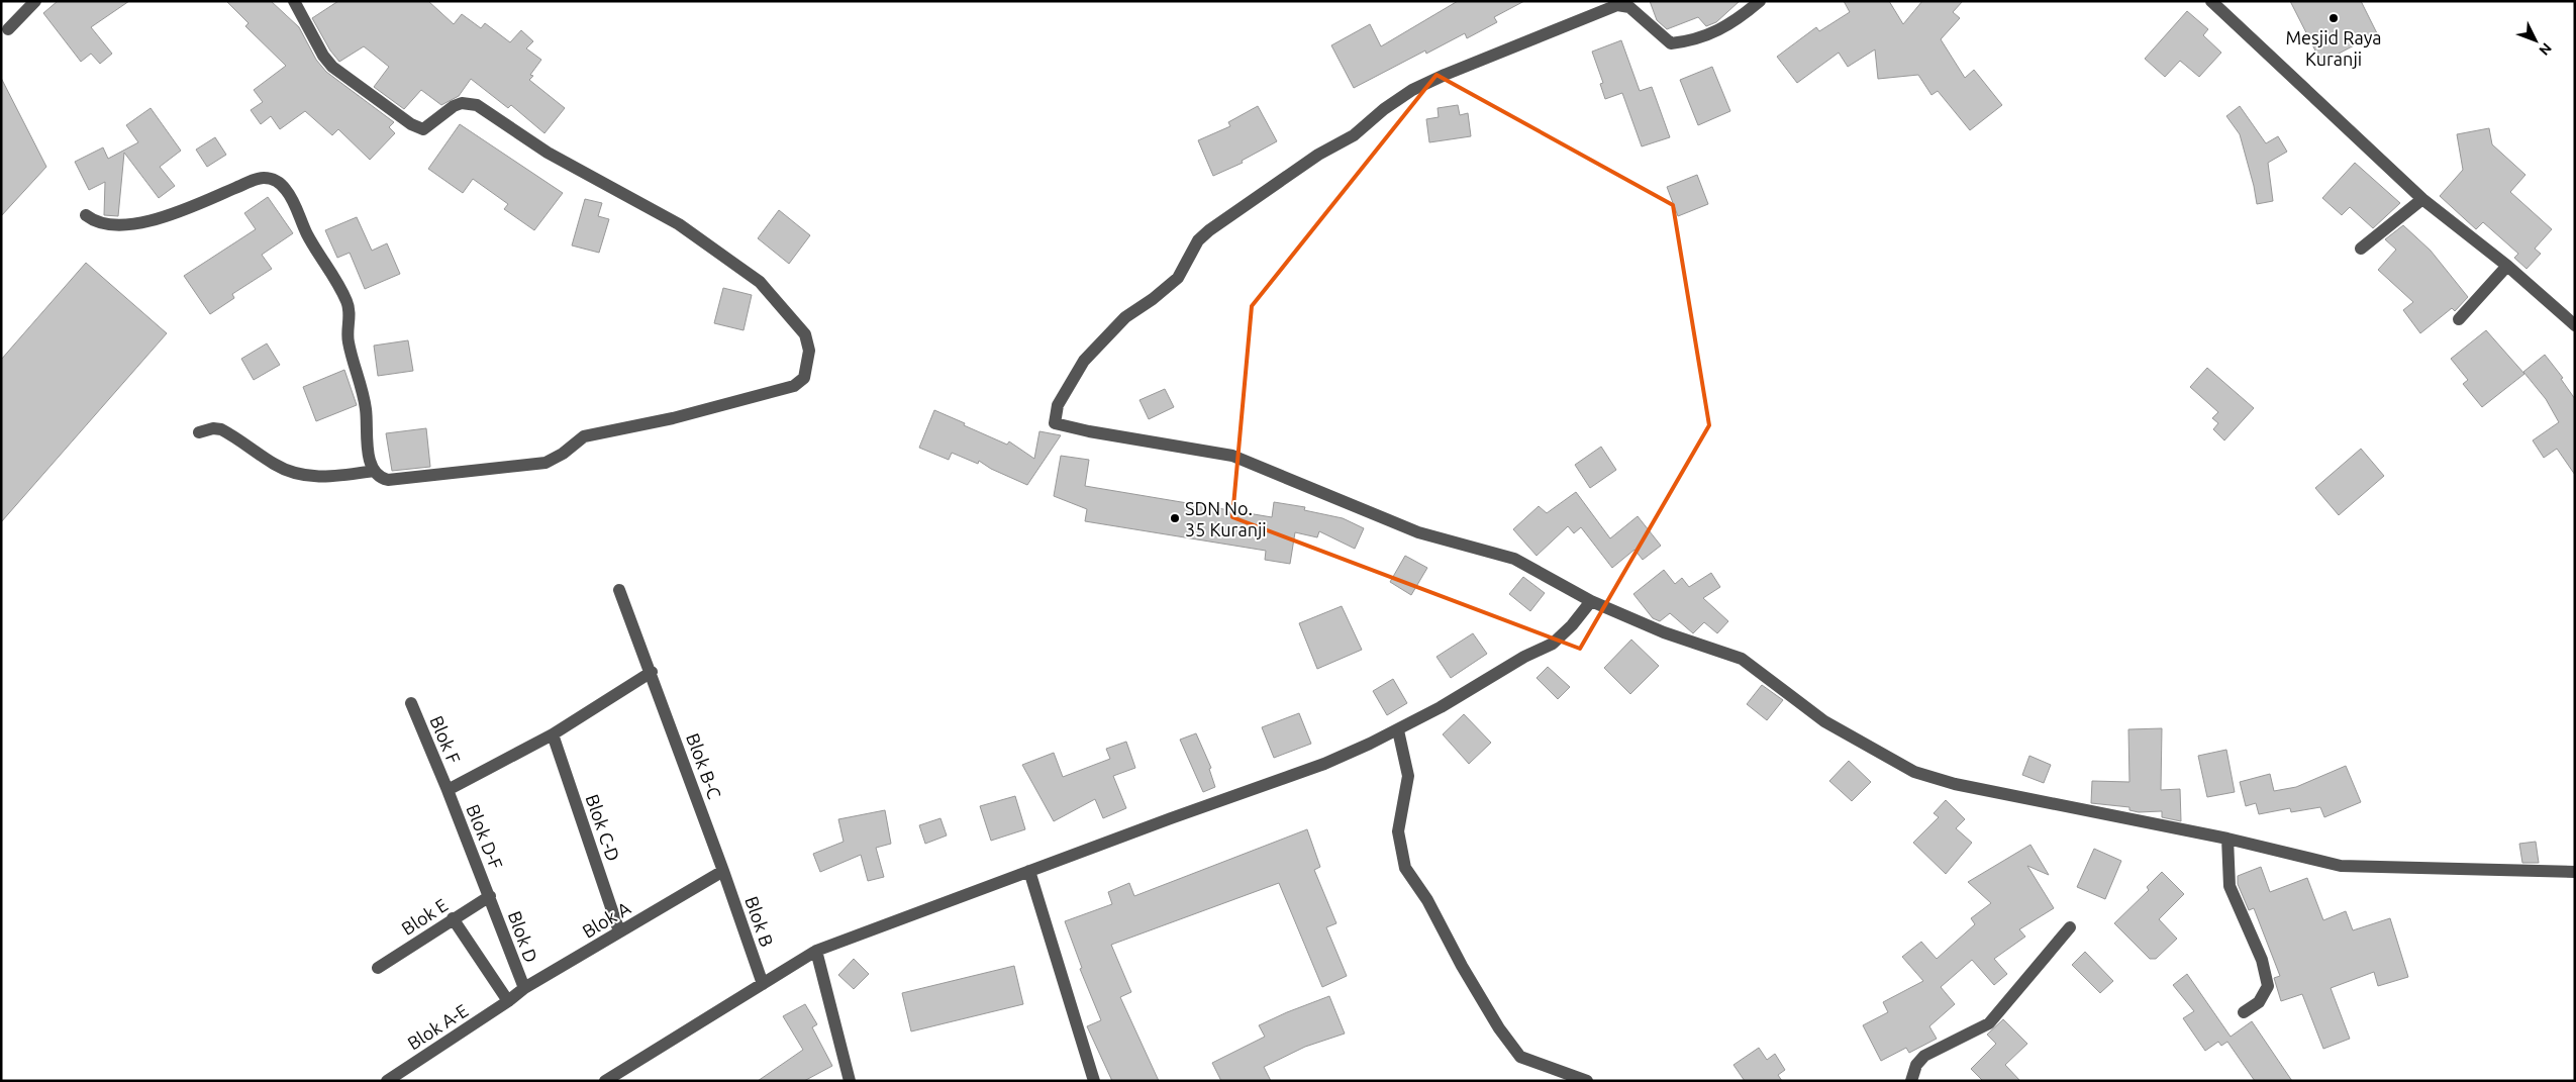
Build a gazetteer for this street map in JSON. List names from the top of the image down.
{
  "streets": {
    "street": [
      "Blok F",
      "Blok B-C",
      "Blok C-D",
      "Blok D-F",
      "Blok E",
      "Blok A",
      "Blok B",
      "Blok D",
      "Blok A-E"
    ]
  },
  "crossings": [
    ["Blok F", "Blok D-F"],
    ["Blok B-C", "Blok A"],
    ["Blok B-C", "Blok B"],
    ["Blok C-D", "Blok A"],
    ["Blok D-F", "Blok E"],
    ["Blok D-F", "Blok D"],
    ["Blok E", "Blok D"],
    ["Blok A", "Blok B"],
    ["Blok A", "Blok D"],
    ["Blok A", "Blok A-E"]
  ],
  "places": ["Mesjid Raya Kuranji", "SDN No. 35 Kuranji"],
  "north": "bottom right"
}
